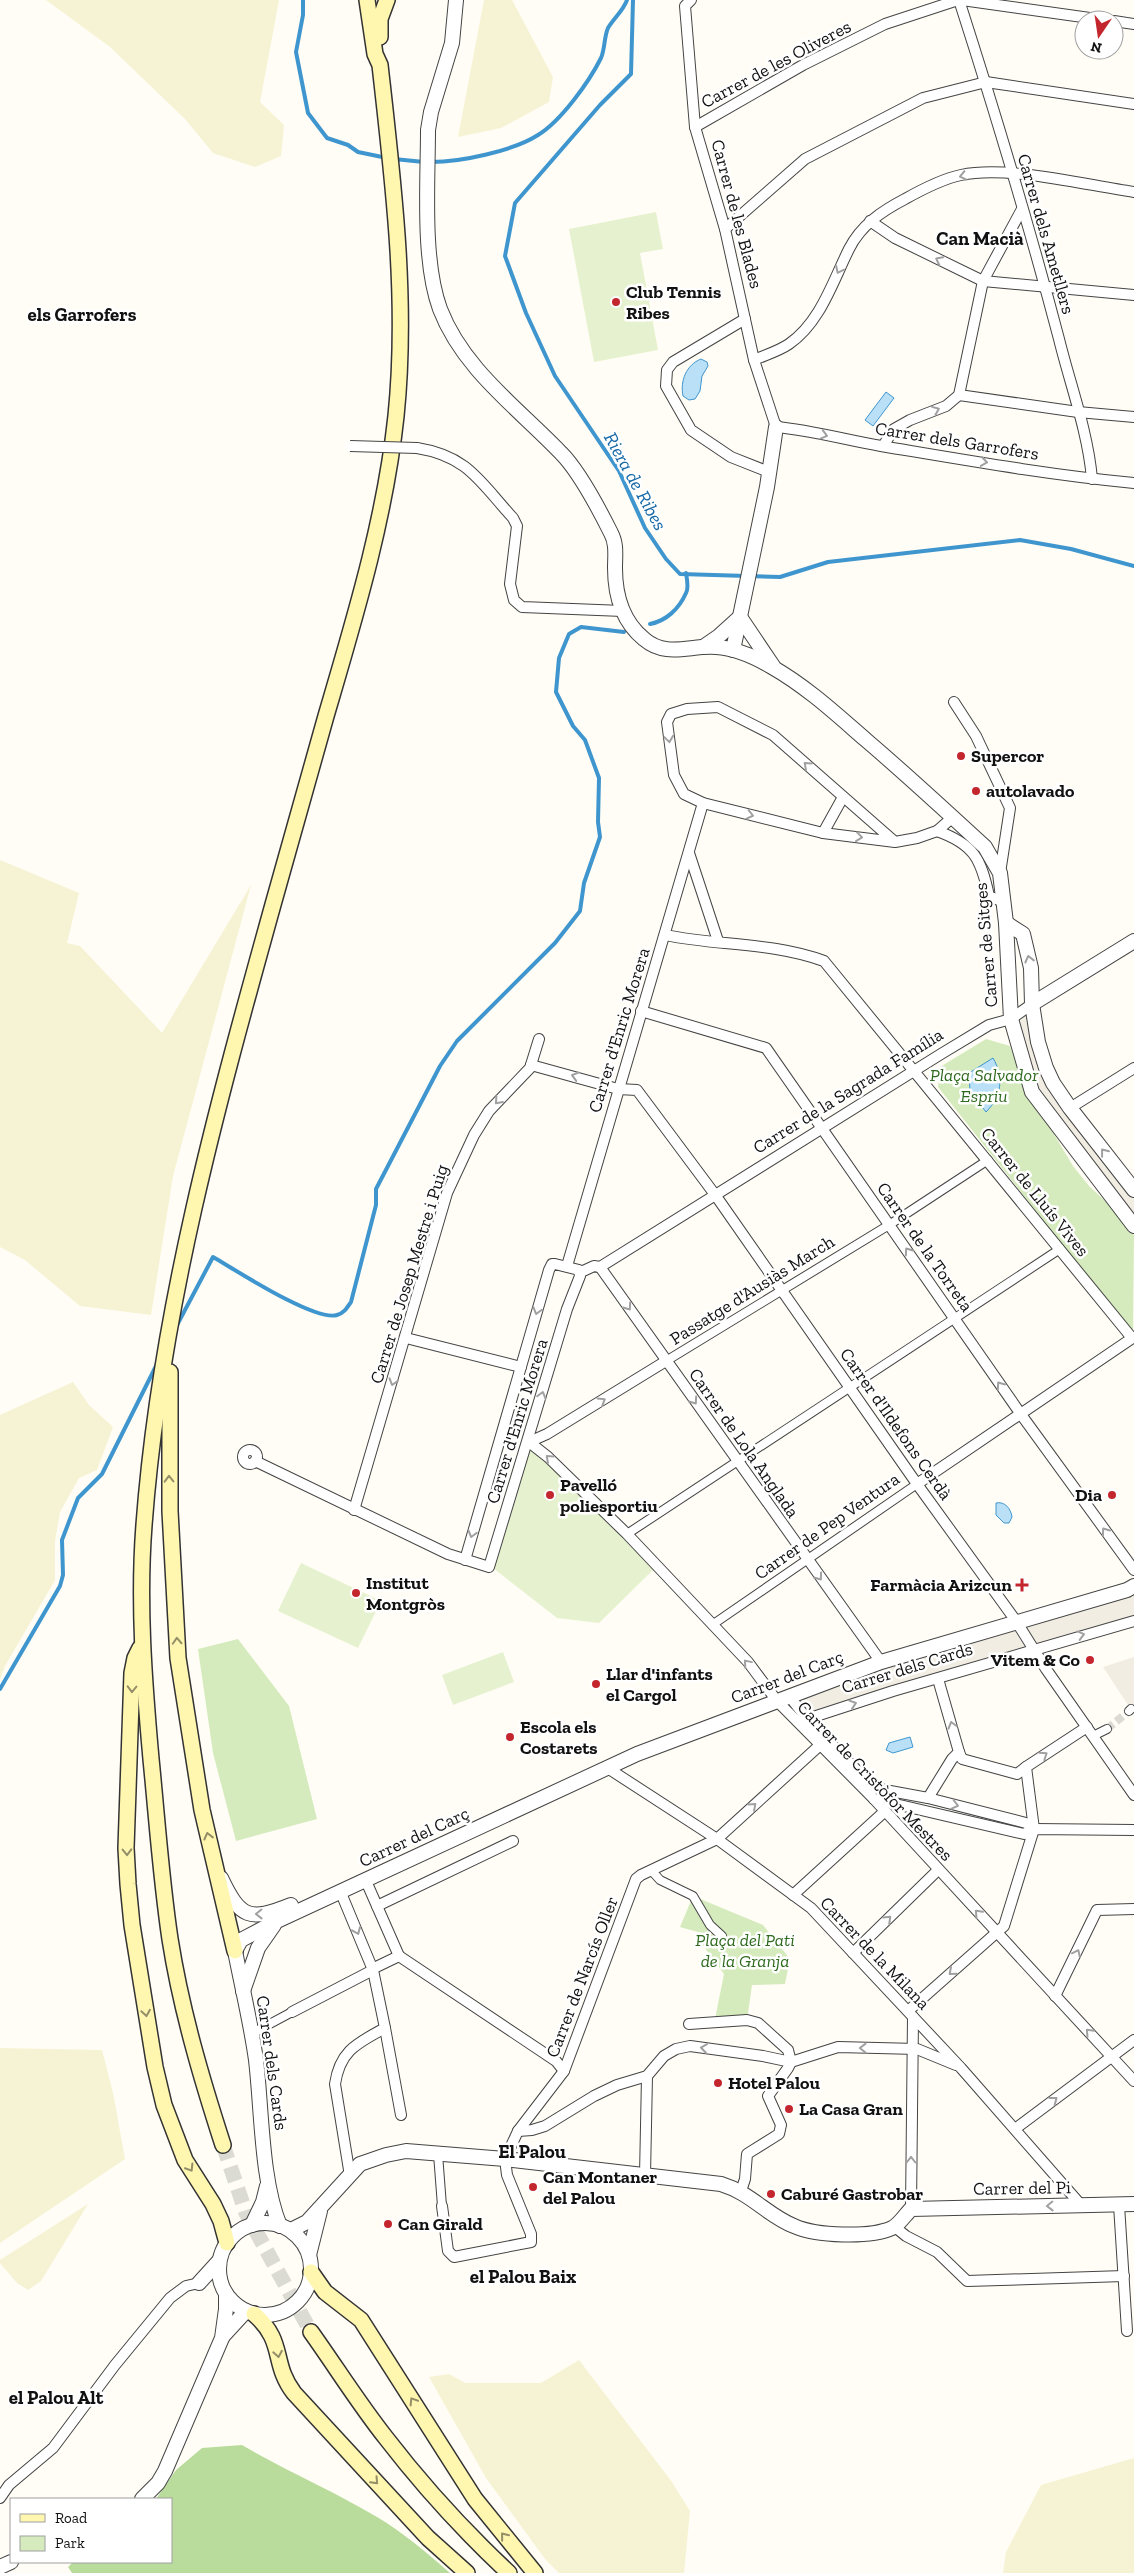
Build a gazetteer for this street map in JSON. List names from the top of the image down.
{
  "streets": {
    "street": [
      "Carrer de les Oliveres",
      "Carrer de les Blades",
      "Carrer dels Ametllers",
      "Carrer dels Garrofers",
      "Carrer de Sitges",
      "Carrer d'Enric Morera",
      "Carrer de la Sagrada Família",
      "Carrer de Lluís Vives",
      "Carrer de la Torreta",
      "Carrer de Josep Mestre i Puig",
      "Passatge d'Ausiàs March",
      "Carrer d'Ildefons Cerdà",
      "Carrer de Lola Anglada",
      "Carrer de Pep Ventura",
      "Carrer dels Cards",
      "Carrer del Carç",
      "Carrer de Cristòfor Mestres",
      "Carrer de la Milana",
      "Carrer de Narcís Oller",
      "Carrer del Pi"
    ]
  },
  "crossings": [
    ["Carrer de les Oliveres", "Carrer de les Blades"],
    ["Carrer de les Oliveres", "Carrer dels Ametllers"],
    ["Carrer de les Blades", "Carrer dels Garrofers"],
    ["Carrer dels Ametllers", "Carrer dels Garrofers"],
    ["Carrer de Sitges", "Carrer de la Sagrada Família"],
    ["Carrer d'Enric Morera", "Carrer de la Sagrada Família"],
    ["Carrer d'Enric Morera", "Carrer de Lluís Vives"],
    ["Carrer d'Enric Morera", "Carrer de la Torreta"],
    ["Carrer d'Enric Morera", "Passatge d'Ausiàs March"],
    ["Carrer d'Enric Morera", "Carrer d'Ildefons Cerdà"],
    ["Carrer d'Enric Morera", "Carrer de Cristòfor Mestres"],
    ["Carrer de la Sagrada Família", "Carrer de Lluís Vives"],
    ["Carrer de la Sagrada Família", "Carrer de la Torreta"],
    ["Carrer de la Sagrada Família", "Carrer d'Ildefons Cerdà"],
    ["Carrer de la Sagrada Família", "Carrer de Lola Anglada"],
    ["Carrer de Lluís Vives", "Passatge d'Ausiàs March"],
    ["Carrer de Lluís Vives", "Carrer de Pep Ventura"],
    ["Carrer de la Torreta", "Passatge d'Ausiàs March"],
    ["Carrer de la Torreta", "Carrer de Pep Ventura"],
    ["Passatge d'Ausiàs March", "Carrer d'Ildefons Cerdà"],
    ["Passatge d'Ausiàs March", "Carrer de Lola Anglada"],
    ["Passatge d'Ausiàs March", "Carrer de Cristòfor Mestres"],
    ["Carrer d'Ildefons Cerdà", "Carrer de Pep Ventura"],
    ["Carrer d'Ildefons Cerdà", "Carrer dels Cards"],
    ["Carrer d'Ildefons Cerdà", "Carrer del Carç"],
    ["Carrer de Lola Anglada", "Carrer de Pep Ventura"],
    ["Carrer de Lola Anglada", "Carrer del Carç"],
    ["Carrer de Pep Ventura", "Carrer de Cristòfor Mestres"],
    ["Carrer dels Cards", "Carrer del Carç"],
    ["Carrer del Carç", "Carrer de Cristòfor Mestres"],
    ["Carrer del Carç", "Carrer de la Milana"],
    ["Carrer de la Milana", "Carrer del Pi"]
  ],
  "one_way": [
    "Carrer de la Torreta",
    "Carrer de Josep Mestre i Puig",
    "Carrer de Lola Anglada",
    "Carrer dels Cards",
    "Carrer de Cristòfor Mestres"
  ],
  "districts": [
    "Can Macià",
    "els Garrofers",
    "El Palou",
    "el Palou Baix",
    "el Palou Alt"
  ],
  "water": ["Riera de Ribes"],
  "parks": ["Plaça Salvador Espriu", "Plaça del Pati de la Granja"],
  "places": {
    "other": [
      "Club Tennis Ribes",
      "Supercor",
      "autolavado",
      "Pavelló poliesportiu",
      "Dia",
      "Institut Montgròs",
      "Vitem & Co",
      "Llar d'infants el Cargol",
      "Escola els Costarets",
      "Hotel Palou",
      "La Casa Gran",
      "Can Montaner del Palou",
      "Caburé Gastrobar",
      "Can Girald"
    ],
    "health": ["Farmàcia Arizcun"]
  },
  "legend": ["Road", "Park"],
  "north": "bottom"
}
